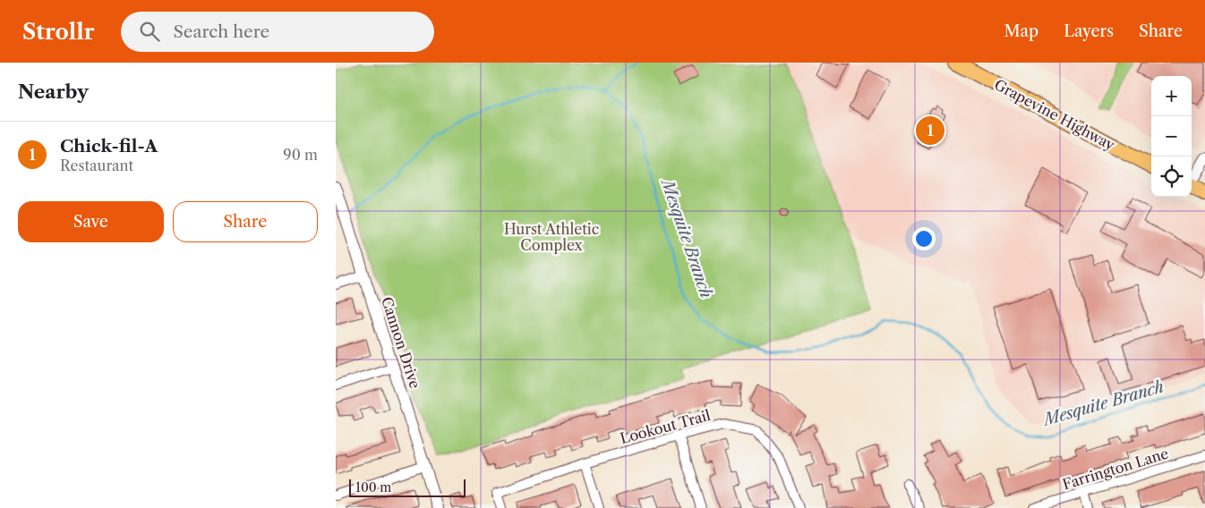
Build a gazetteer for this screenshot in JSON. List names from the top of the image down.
{
  "streets": {
    "main road": ["Grapevine Highway"],
    "street": ["Cannon Drive", "Lookout Trail", "Farrington Lane"]
  },
  "water": ["Mesquite Branch"],
  "parks": ["Hurst Athletic Complex"],
  "scale_bar": "100 m",
  "page": {
    "header": "Strollr",
    "search": "Search here",
    "nav": ["Map", "Layers", "Share"],
    "heading": "Nearby",
    "map_buttons": ["+", "−"],
    "pins": "1",
    "list": [
      {
        "mark": "1",
        "name": "Chick-fil-A",
        "note": "Restaurant",
        "value": "90 m"
      }
    ],
    "buttons": ["Save", "Share"],
    "scale": "100 m"
  }
}
